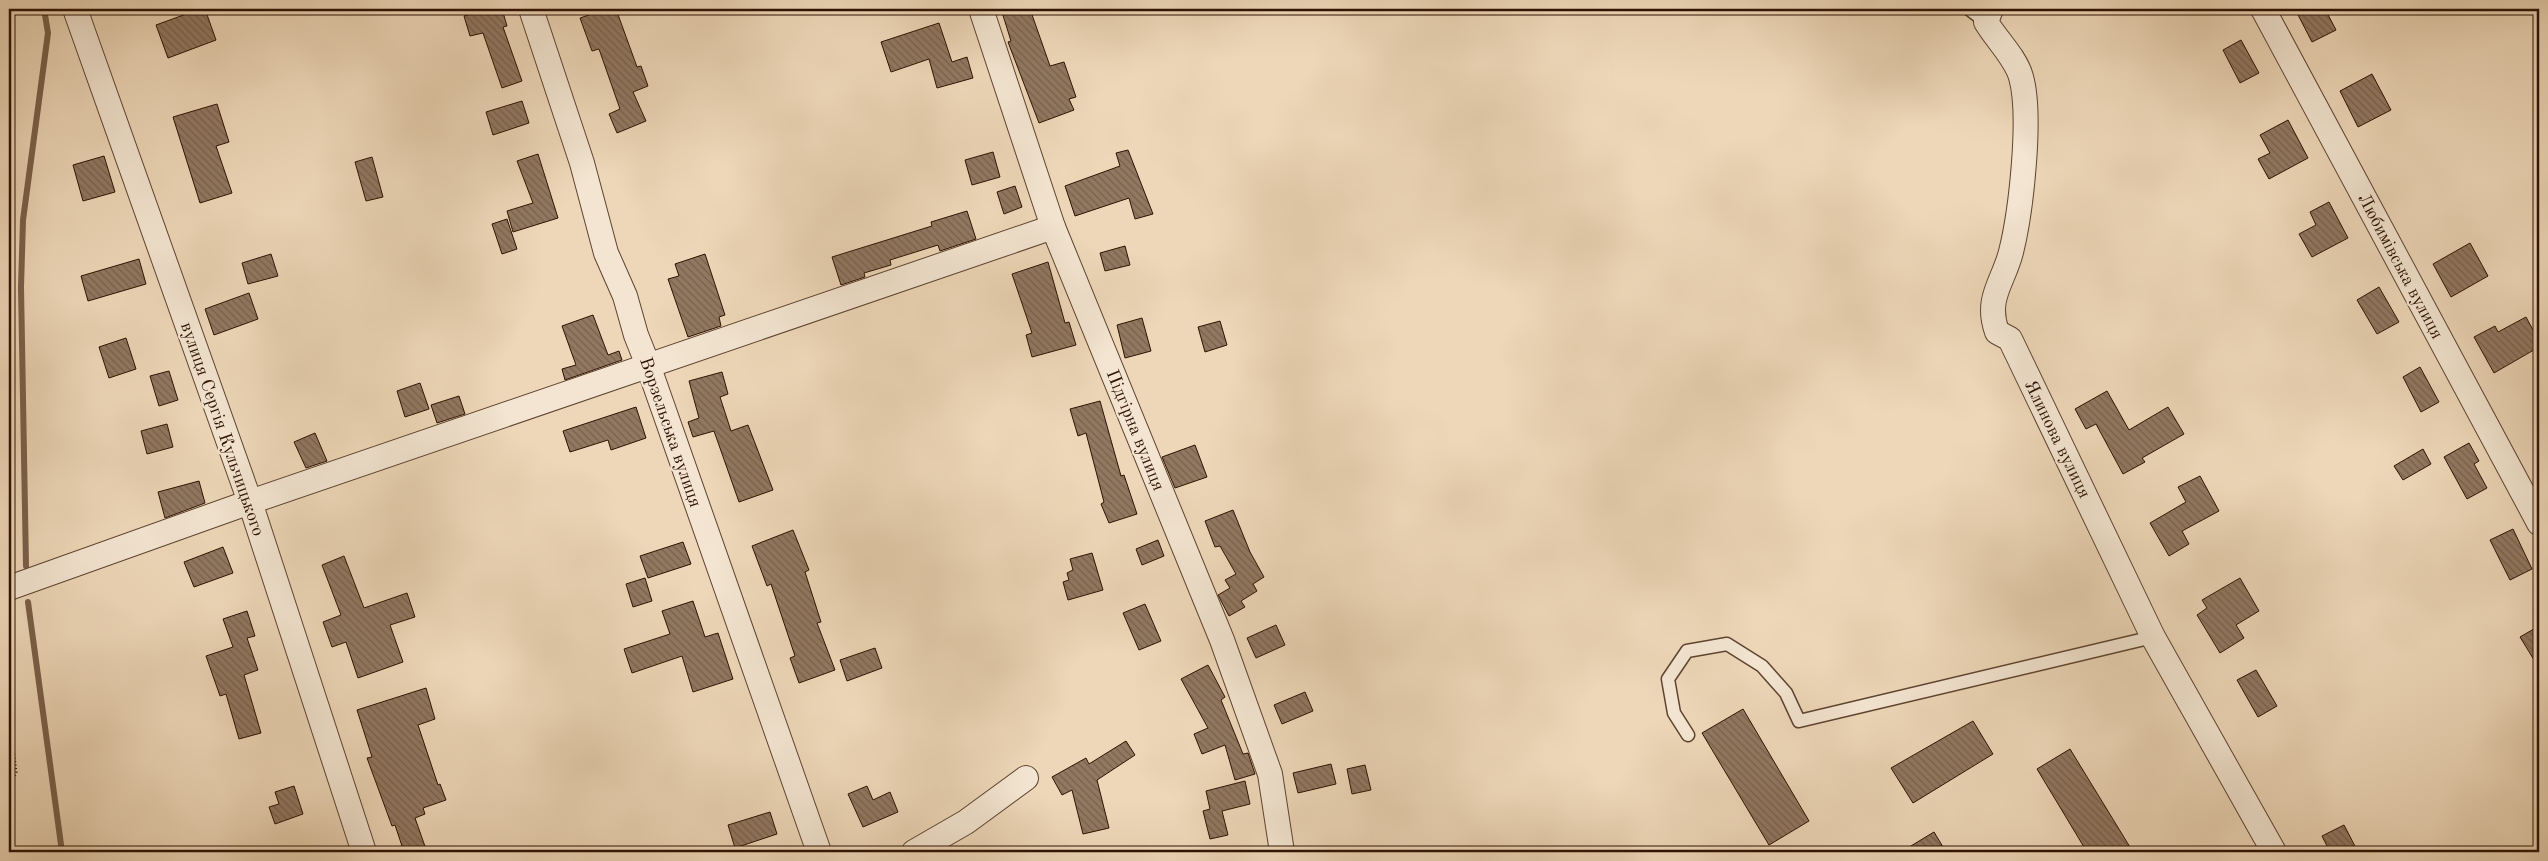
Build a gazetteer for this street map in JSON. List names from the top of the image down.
{
  "streets": {
    "street": [
      "Любимівська вулиця",
      "вулиця Сергія Кульчицького",
      "Підгірна вулиця",
      "Ворзельська вулиця",
      "Ялинова вулиця"
    ]
  }
}
